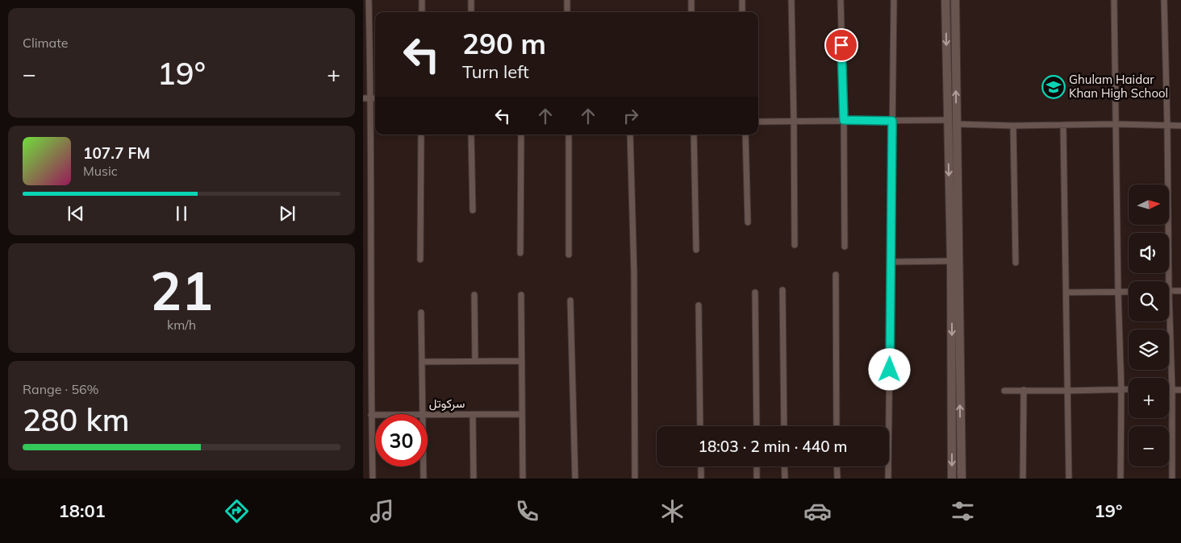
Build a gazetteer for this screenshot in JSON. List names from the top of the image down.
{
  "streets": {
    "street": ["سرکوتل"]
  },
  "places": {
    "school or university": ["Ghulam Haidar Khan High School"]
  },
  "north": "right",
  "page": {
    "tile": [
      "Climate",
      ["21", "km/h"],
      ["Range · 56%", "280 km"]
    ],
    "turn": ["290 m", "Turn left"],
    "heat": ["−", "19°", "+"],
    "song": ["107.7 FM", "Music"],
    "map_buttons": ["+", "−"],
    "limit": "30",
    "trip": "18:03 · 2 min · 440 m",
    "tabs": ["18:01", "19°"]
  }
}
